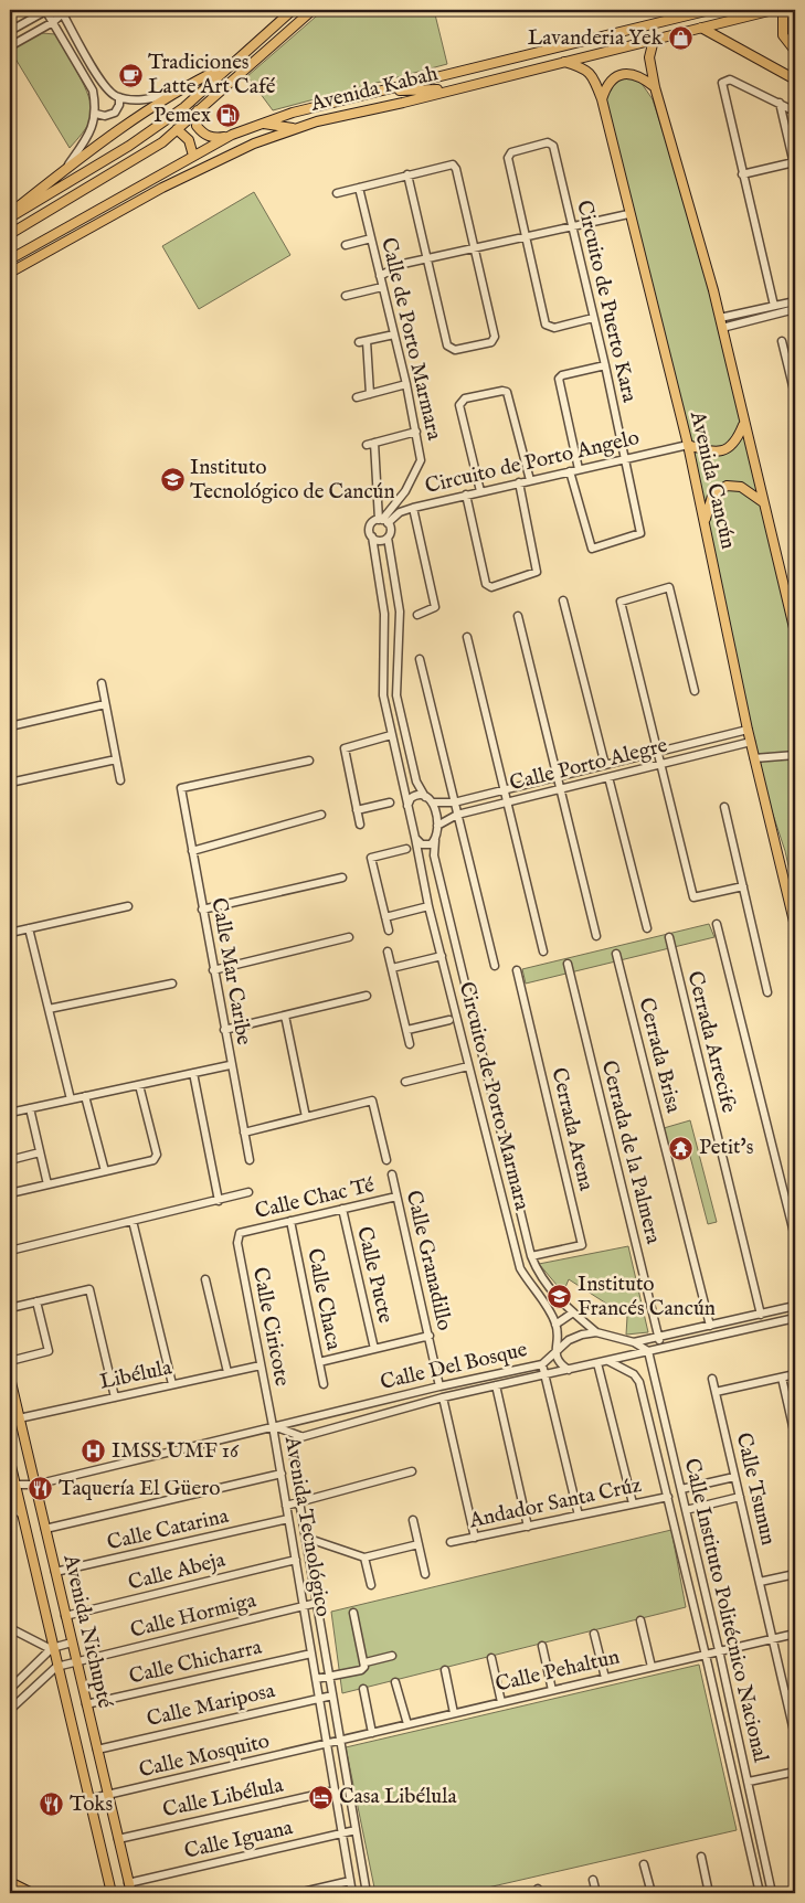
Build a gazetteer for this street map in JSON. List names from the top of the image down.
{
  "streets": {
    "main road": ["Avenida Kabah", "Avenida Cancún", "Avenida Nichupté"],
    "street": [
      "Circuito de Puerto Kara",
      "Calle de Porto Marmara",
      "Circuito de Porto Angelo",
      "Calle Porto Alegre",
      "Calle Mar Caribe",
      "Cerrada Arrecife",
      "Cerrada Brisa",
      "Circuito de Porto Marmara",
      "Cerrada Arena",
      "Cerrada de la Palmera",
      "Calle Chac Té",
      "Calle Granadillo",
      "Calle Pucte",
      "Calle Chaca",
      "Calle Ciricote",
      "Calle Del Bosque",
      "Libélula",
      "Calle Tsunun",
      "Andador Santa Crúz",
      "Avenida Tecnológico",
      "Calle Catarina",
      "Calle Abeja",
      "Calle Instituto Politécnico Nacional",
      "Calle Hormiga",
      "Calle Chicharra",
      "Calle Pehaltun",
      "Calle Mariposa",
      "Calle Mosquito",
      "Calle Libélula",
      "Calle Iguana"
    ]
  },
  "crossings": [
    ["Avenida Kabah", "Avenida Cancún"],
    ["Circuito de Puerto Kara", "Circuito de Porto Angelo"],
    ["Calle de Porto Marmara", "Circuito de Porto Angelo"],
    ["Calle de Porto Marmara", "Circuito de Porto Marmara"],
    ["Circuito de Porto Angelo", "Avenida Cancún"],
    ["Circuito de Porto Angelo", "Circuito de Porto Marmara"],
    ["Avenida Cancún", "Calle Porto Alegre"],
    ["Calle Porto Alegre", "Circuito de Porto Marmara"],
    ["Circuito de Porto Marmara", "Cerrada Arena"],
    ["Circuito de Porto Marmara", "Calle Del Bosque"],
    ["Cerrada de la Palmera", "Calle Del Bosque"],
    ["Calle Chac Té", "Calle Granadillo"],
    ["Calle Chac Té", "Calle Pucte"],
    ["Calle Chac Té", "Calle Chaca"],
    ["Calle Chac Té", "Calle Ciricote"],
    ["Calle Granadillo", "Calle Del Bosque"],
    ["Calle Ciricote", "Calle Del Bosque"],
    ["Calle Ciricote", "Libélula"],
    ["Calle Ciricote", "Avenida Tecnológico"],
    ["Calle Del Bosque", "Avenida Tecnológico"],
    ["Calle Del Bosque", "Calle Instituto Politécnico Nacional"],
    ["Calle Del Bosque", "Avenida Nichupté"],
    ["Libélula", "Avenida Nichupté"],
    ["Calle Tsunun", "Calle Pehaltun"],
    ["Andador Santa Crúz", "Calle Instituto Politécnico Nacional"],
    ["Avenida Tecnológico", "Calle Catarina"],
    ["Avenida Tecnológico", "Calle Abeja"],
    ["Avenida Tecnológico", "Calle Hormiga"],
    ["Avenida Tecnológico", "Calle Chicharra"],
    ["Avenida Tecnológico", "Calle Pehaltun"],
    ["Avenida Tecnológico", "Calle Mariposa"],
    ["Avenida Tecnológico", "Calle Mosquito"],
    ["Avenida Tecnológico", "Calle Libélula"],
    ["Avenida Tecnológico", "Calle Iguana"],
    ["Calle Catarina", "Avenida Nichupté"],
    ["Calle Abeja", "Avenida Nichupté"],
    ["Calle Instituto Politécnico Nacional", "Calle Pehaltun"],
    ["Calle Hormiga", "Avenida Nichupté"],
    ["Avenida Nichupté", "Calle Chicharra"],
    ["Avenida Nichupté", "Calle Mariposa"],
    ["Avenida Nichupté", "Calle Mosquito"],
    ["Avenida Nichupté", "Calle Libélula"],
    ["Avenida Nichupté", "Calle Iguana"],
    ["Calle Pehaltun", "Calle Mosquito"]
  ],
  "places": {
    "shop": ["Lavanderia Yek"],
    "cafe": ["Tradiciones Latte Art Café"],
    "fuel station": ["Pemex"],
    "school or university": ["Instituto Tecnológico de Cancún", "Instituto Francés Cancún"],
    "temple": ["Petit's"],
    "hospital": ["IMSS UMF 16"],
    "restaurant": ["Taquería El Güero", "Toks"],
    "hotel": ["Casa Libélula"]
  }
}
